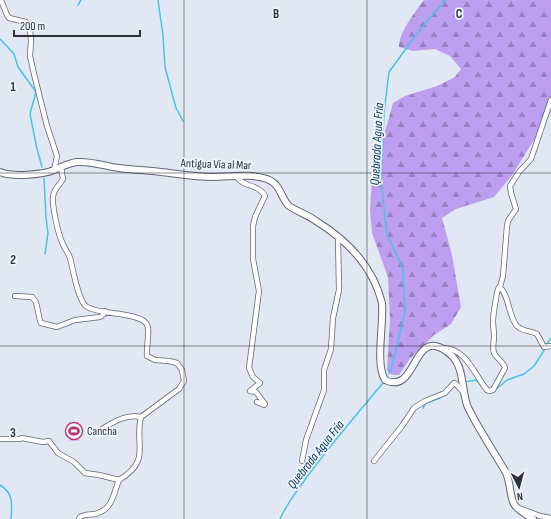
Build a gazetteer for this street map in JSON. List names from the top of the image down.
{
  "streets": {
    "main road": ["Antigua Vía al Mar"]
  },
  "water": ["Quebrada Agua Fría"],
  "places": {
    "sports": ["Cancha"]
  },
  "scale_bar": "200 m",
  "north": "bottom",
  "grid": {
    "columns": ["B", "C"],
    "rows": ["1", "2", "3"]
  }
}
